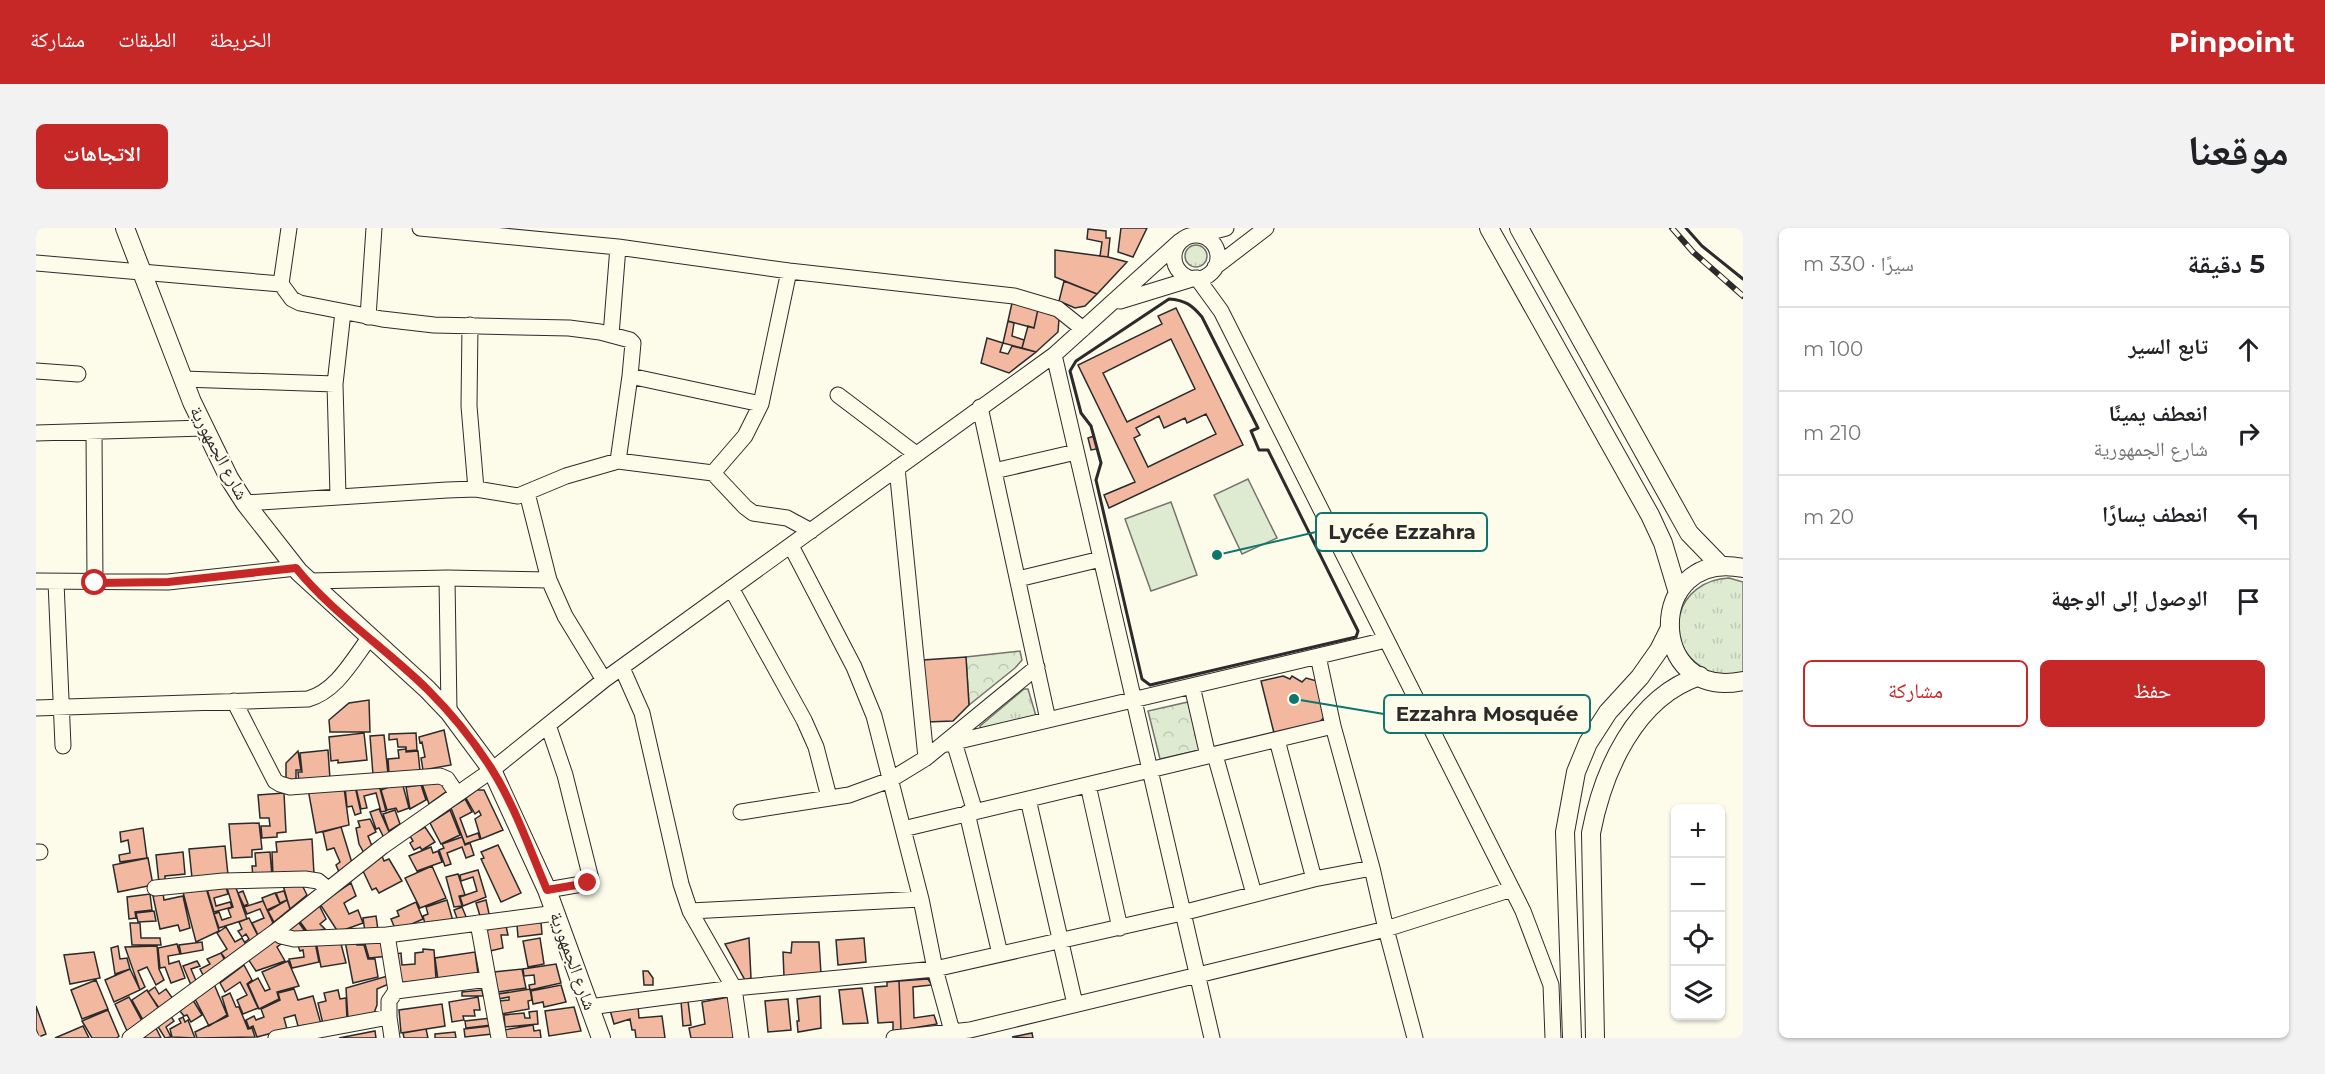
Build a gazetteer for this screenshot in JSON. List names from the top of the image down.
{
  "streets": {
    "main road": ["شارع الجمهورية"]
  },
  "places": ["Lycée Ezzahra", "Ezzahra Mosquée"],
  "page": {
    "header": "Pinpoint",
    "nav": ["الخريطة", "الطبقات", "مشاركة"],
    "title": "موقعنا",
    "buttons": [
      "الاتجاهات",
      ["حفظ", "مشاركة"]
    ],
    "heading": ["5 دقيقة", "سيرًا · 330 m"],
    "list": [
      ["تابع السير", "100 m"],
      ["انعطف يمينًا", "شارع الجمهورية", "210 m"],
      ["انعطف يسارًا", "20 m"],
      "الوصول إلى الوجهة"
    ],
    "map_buttons": ["+", "−"]
  }
}
